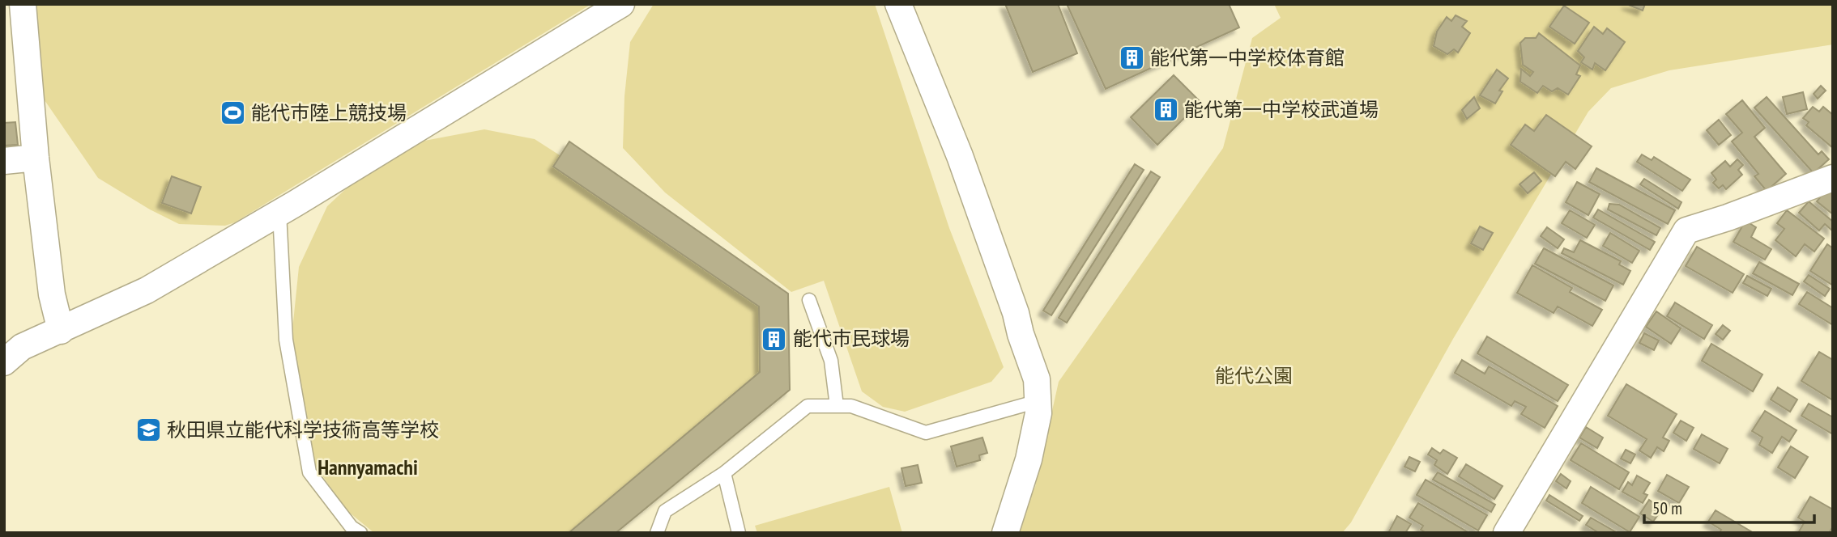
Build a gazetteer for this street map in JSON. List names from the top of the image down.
{
  "districts": ["Hannyamachi"],
  "parks": ["能代公園"],
  "places": {
    "building": ["能代第一中学校体育館", "能代第一中学校武道場", "能代市民球場"],
    "sports": ["能代市陸上競技場"],
    "school or university": ["秋田県立能代科学技術高等学校"]
  },
  "scale_bar": "50 m"
}
